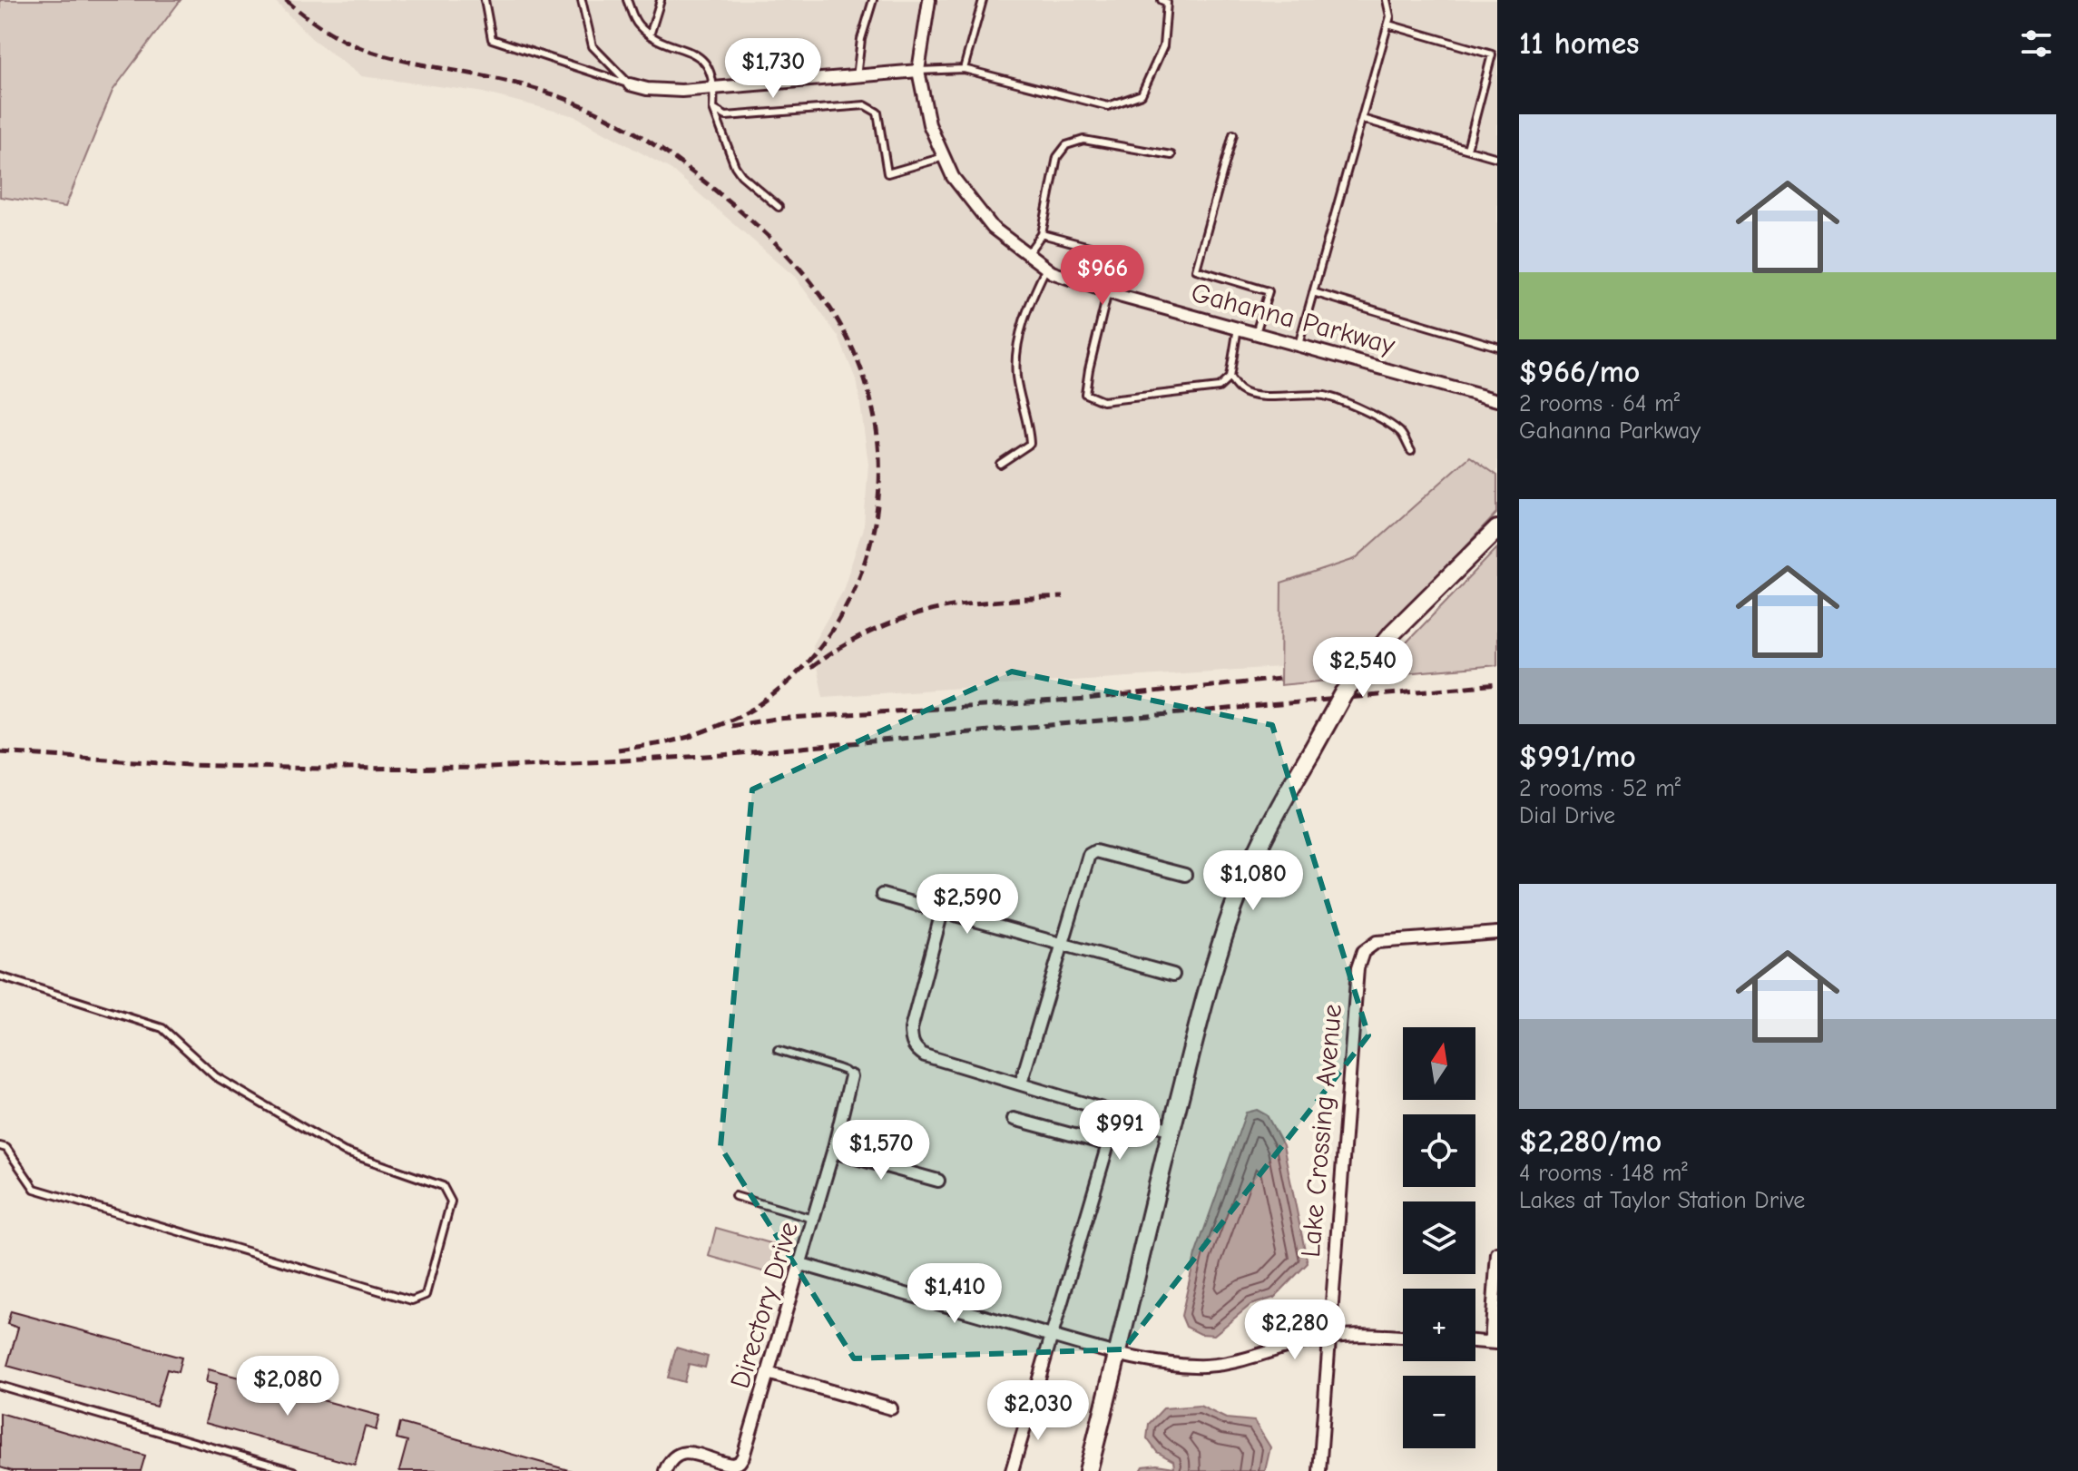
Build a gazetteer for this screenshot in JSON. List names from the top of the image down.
{
  "streets": {
    "street": ["Gahanna Parkway", "Lake Crossing Avenue", "Directory Drive"]
  },
  "north": "top",
  "page": {
    "heading": "11 homes",
    "price": [
      "$1,730",
      "$966",
      "$2,540",
      "$1,080",
      "$2,590",
      "$991",
      "$1,570",
      "$1,410",
      "$2,280",
      "$2,080",
      "$2,030"
    ],
    "list": [
      {
        "name": "$966/mo",
        "note": "2 rooms · 64 m² · Gahanna Parkway"
      },
      {
        "name": "$991/mo",
        "note": "2 rooms · 52 m² · Dial Drive"
      },
      {
        "name": "$2,280/mo",
        "note": "4 rooms · 148 m² · Lakes at Taylor Station Drive"
      }
    ],
    "map_buttons": ["+", "−"]
  }
}
